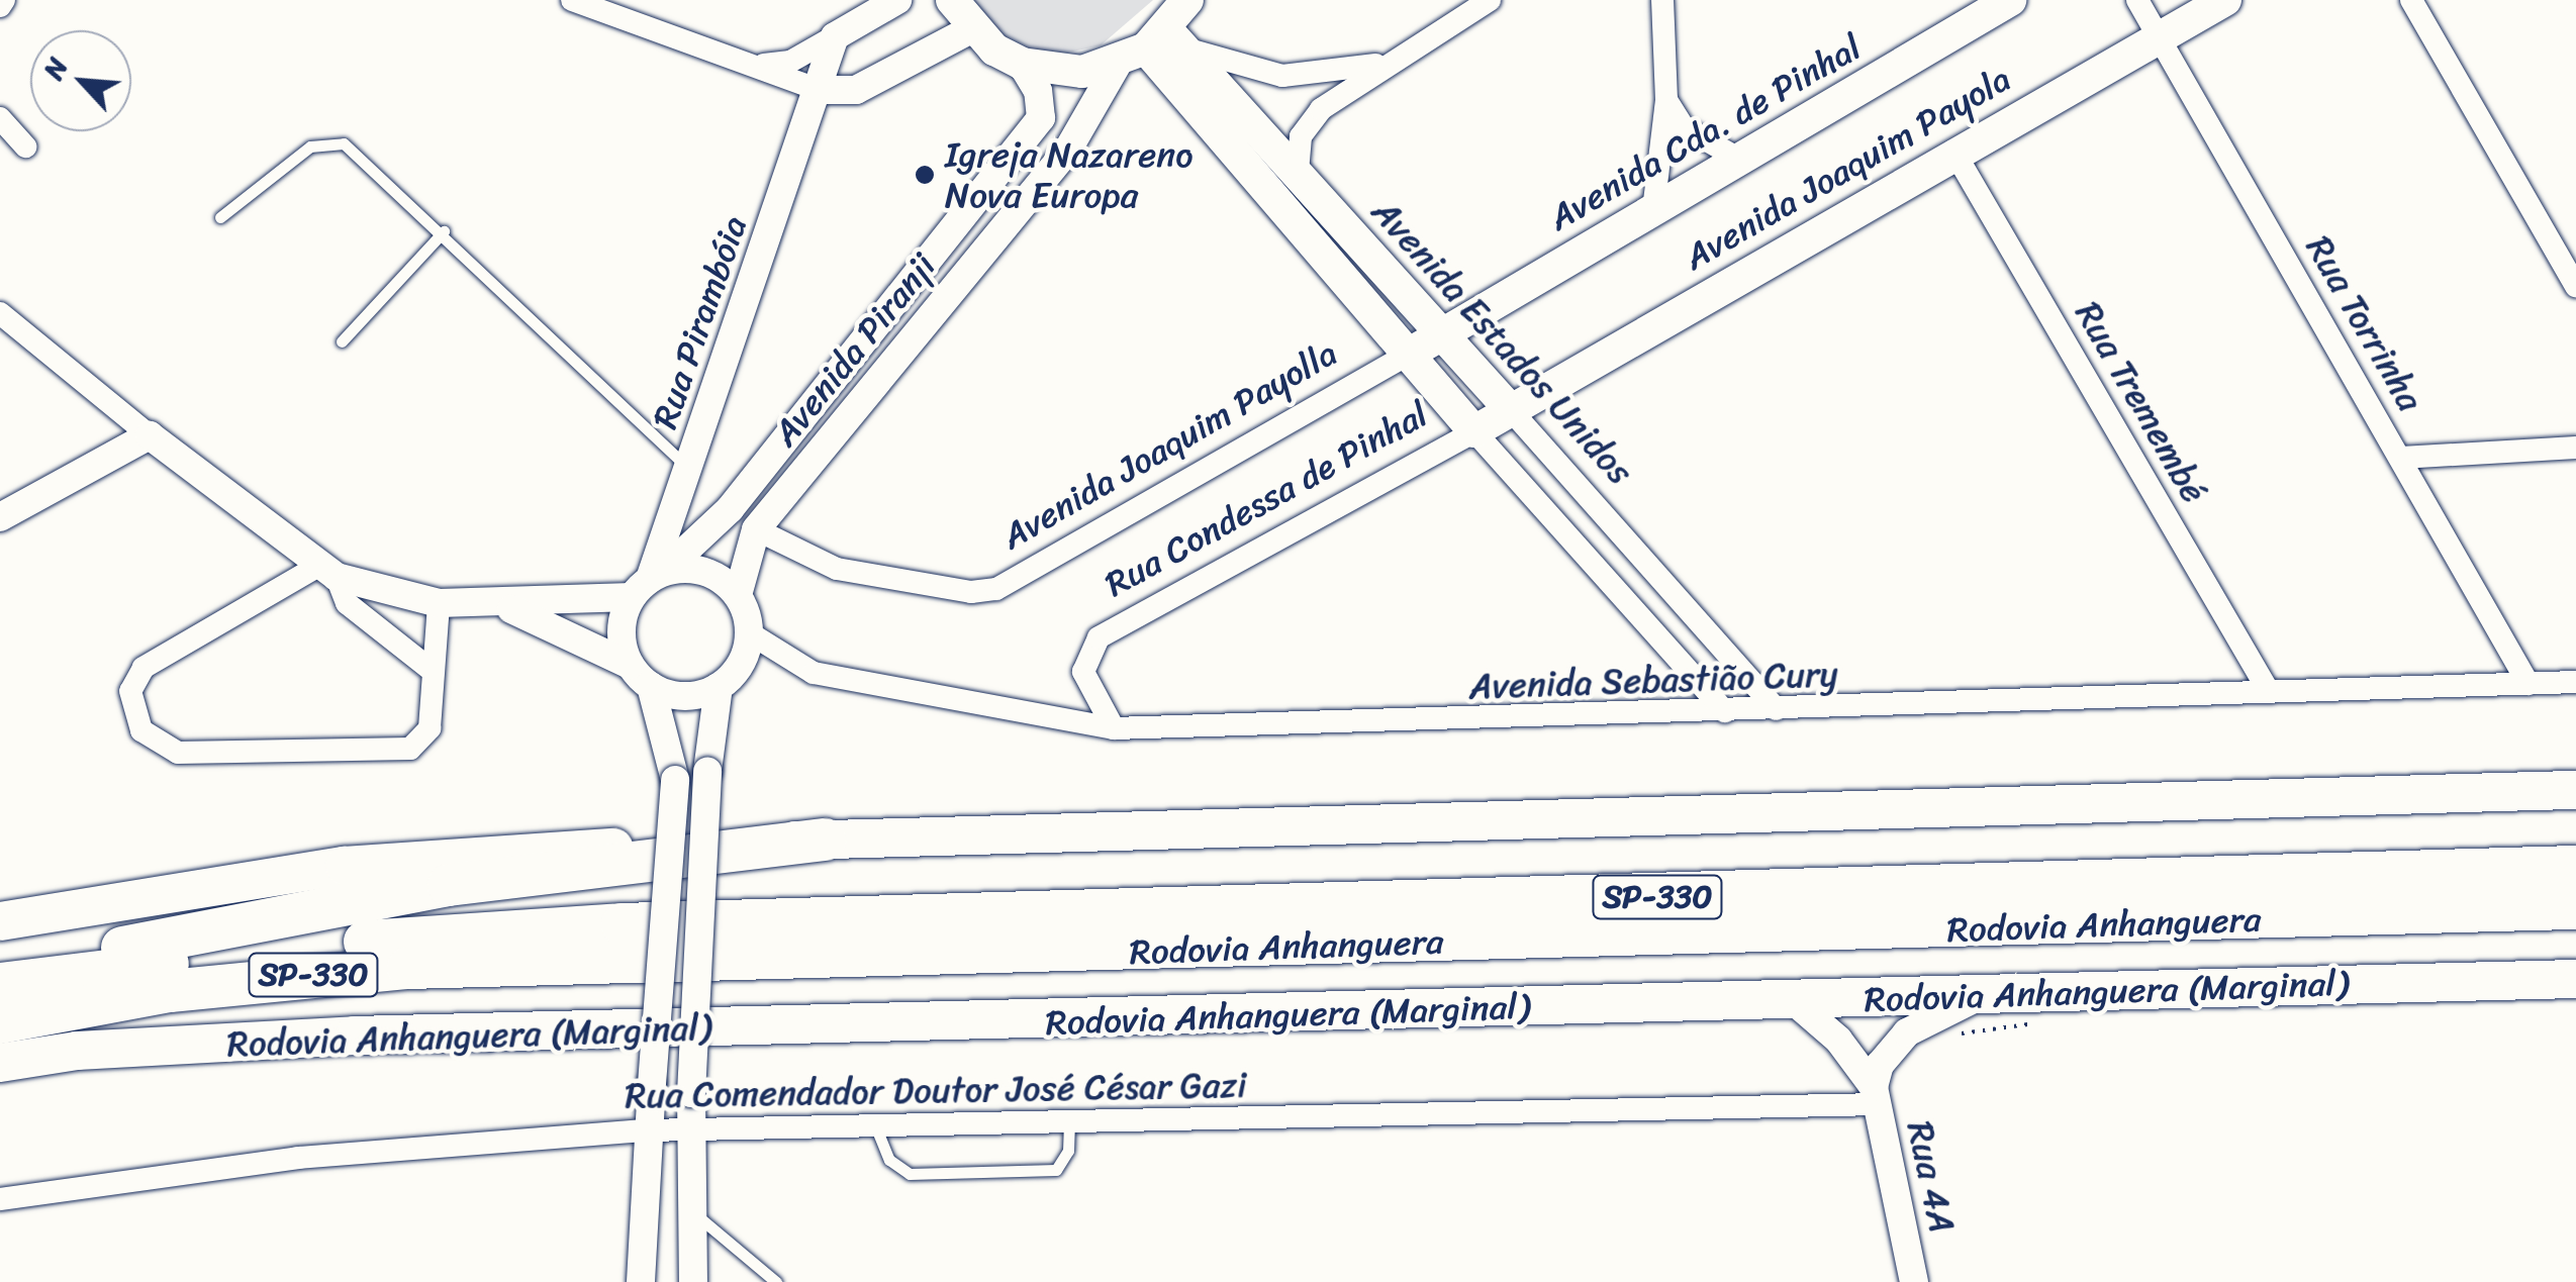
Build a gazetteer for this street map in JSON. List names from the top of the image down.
{
  "streets": {
    "highway": ["SP-330", "Rodovia Anhanguera", "Rodovia Anhanguera (Marginal)"],
    "main road": [
      "Avenida Cda. de Pinhal",
      "Avenida Joaquim Payola",
      "Avenida Estados Unidos",
      "Avenida Joaquim Payolla",
      "Rua Condessa de Pinhal"
    ],
    "street": [
      "Rua Pirambóia",
      "Rua Torrinha",
      "Avenida Piranji",
      "Rua Tremembé",
      "Avenida Sebastião Cury",
      "Rua Comendador Doutor José César Gazi",
      "Rua 4A"
    ]
  },
  "crossings": [
    ["Avenida Cda. de Pinhal", "Avenida Estados Unidos"],
    ["Avenida Cda. de Pinhal", "Avenida Joaquim Payolla"],
    ["Avenida Joaquim Payola", "Rua Torrinha"],
    ["Avenida Joaquim Payola", "Avenida Estados Unidos"],
    ["Avenida Joaquim Payola", "Rua Tremembé"],
    ["Avenida Joaquim Payola", "Rua Condessa de Pinhal"],
    ["Rua Pirambóia", "Avenida Piranji"],
    ["Rua Pirambóia", "Avenida Sebastião Cury"],
    ["Rua Torrinha", "Avenida Sebastião Cury"],
    ["Avenida Estados Unidos", "Avenida Piranji"],
    ["Avenida Estados Unidos", "Avenida Joaquim Payolla"],
    ["Avenida Estados Unidos", "Rua Condessa de Pinhal"],
    ["Avenida Estados Unidos", "Avenida Sebastião Cury"],
    ["Avenida Piranji", "Avenida Joaquim Payolla"],
    ["Avenida Piranji", "Avenida Sebastião Cury"],
    ["Rua Tremembé", "Avenida Sebastião Cury"],
    ["Rua Condessa de Pinhal", "Avenida Sebastião Cury"],
    ["Rodovia Anhanguera (Marginal)", "Rua 4A"],
    ["Rua Comendador Doutor José César Gazi", "Rua 4A"]
  ],
  "places": ["Igreja Nazareno Nova Europa"],
  "north": "top left"
}
